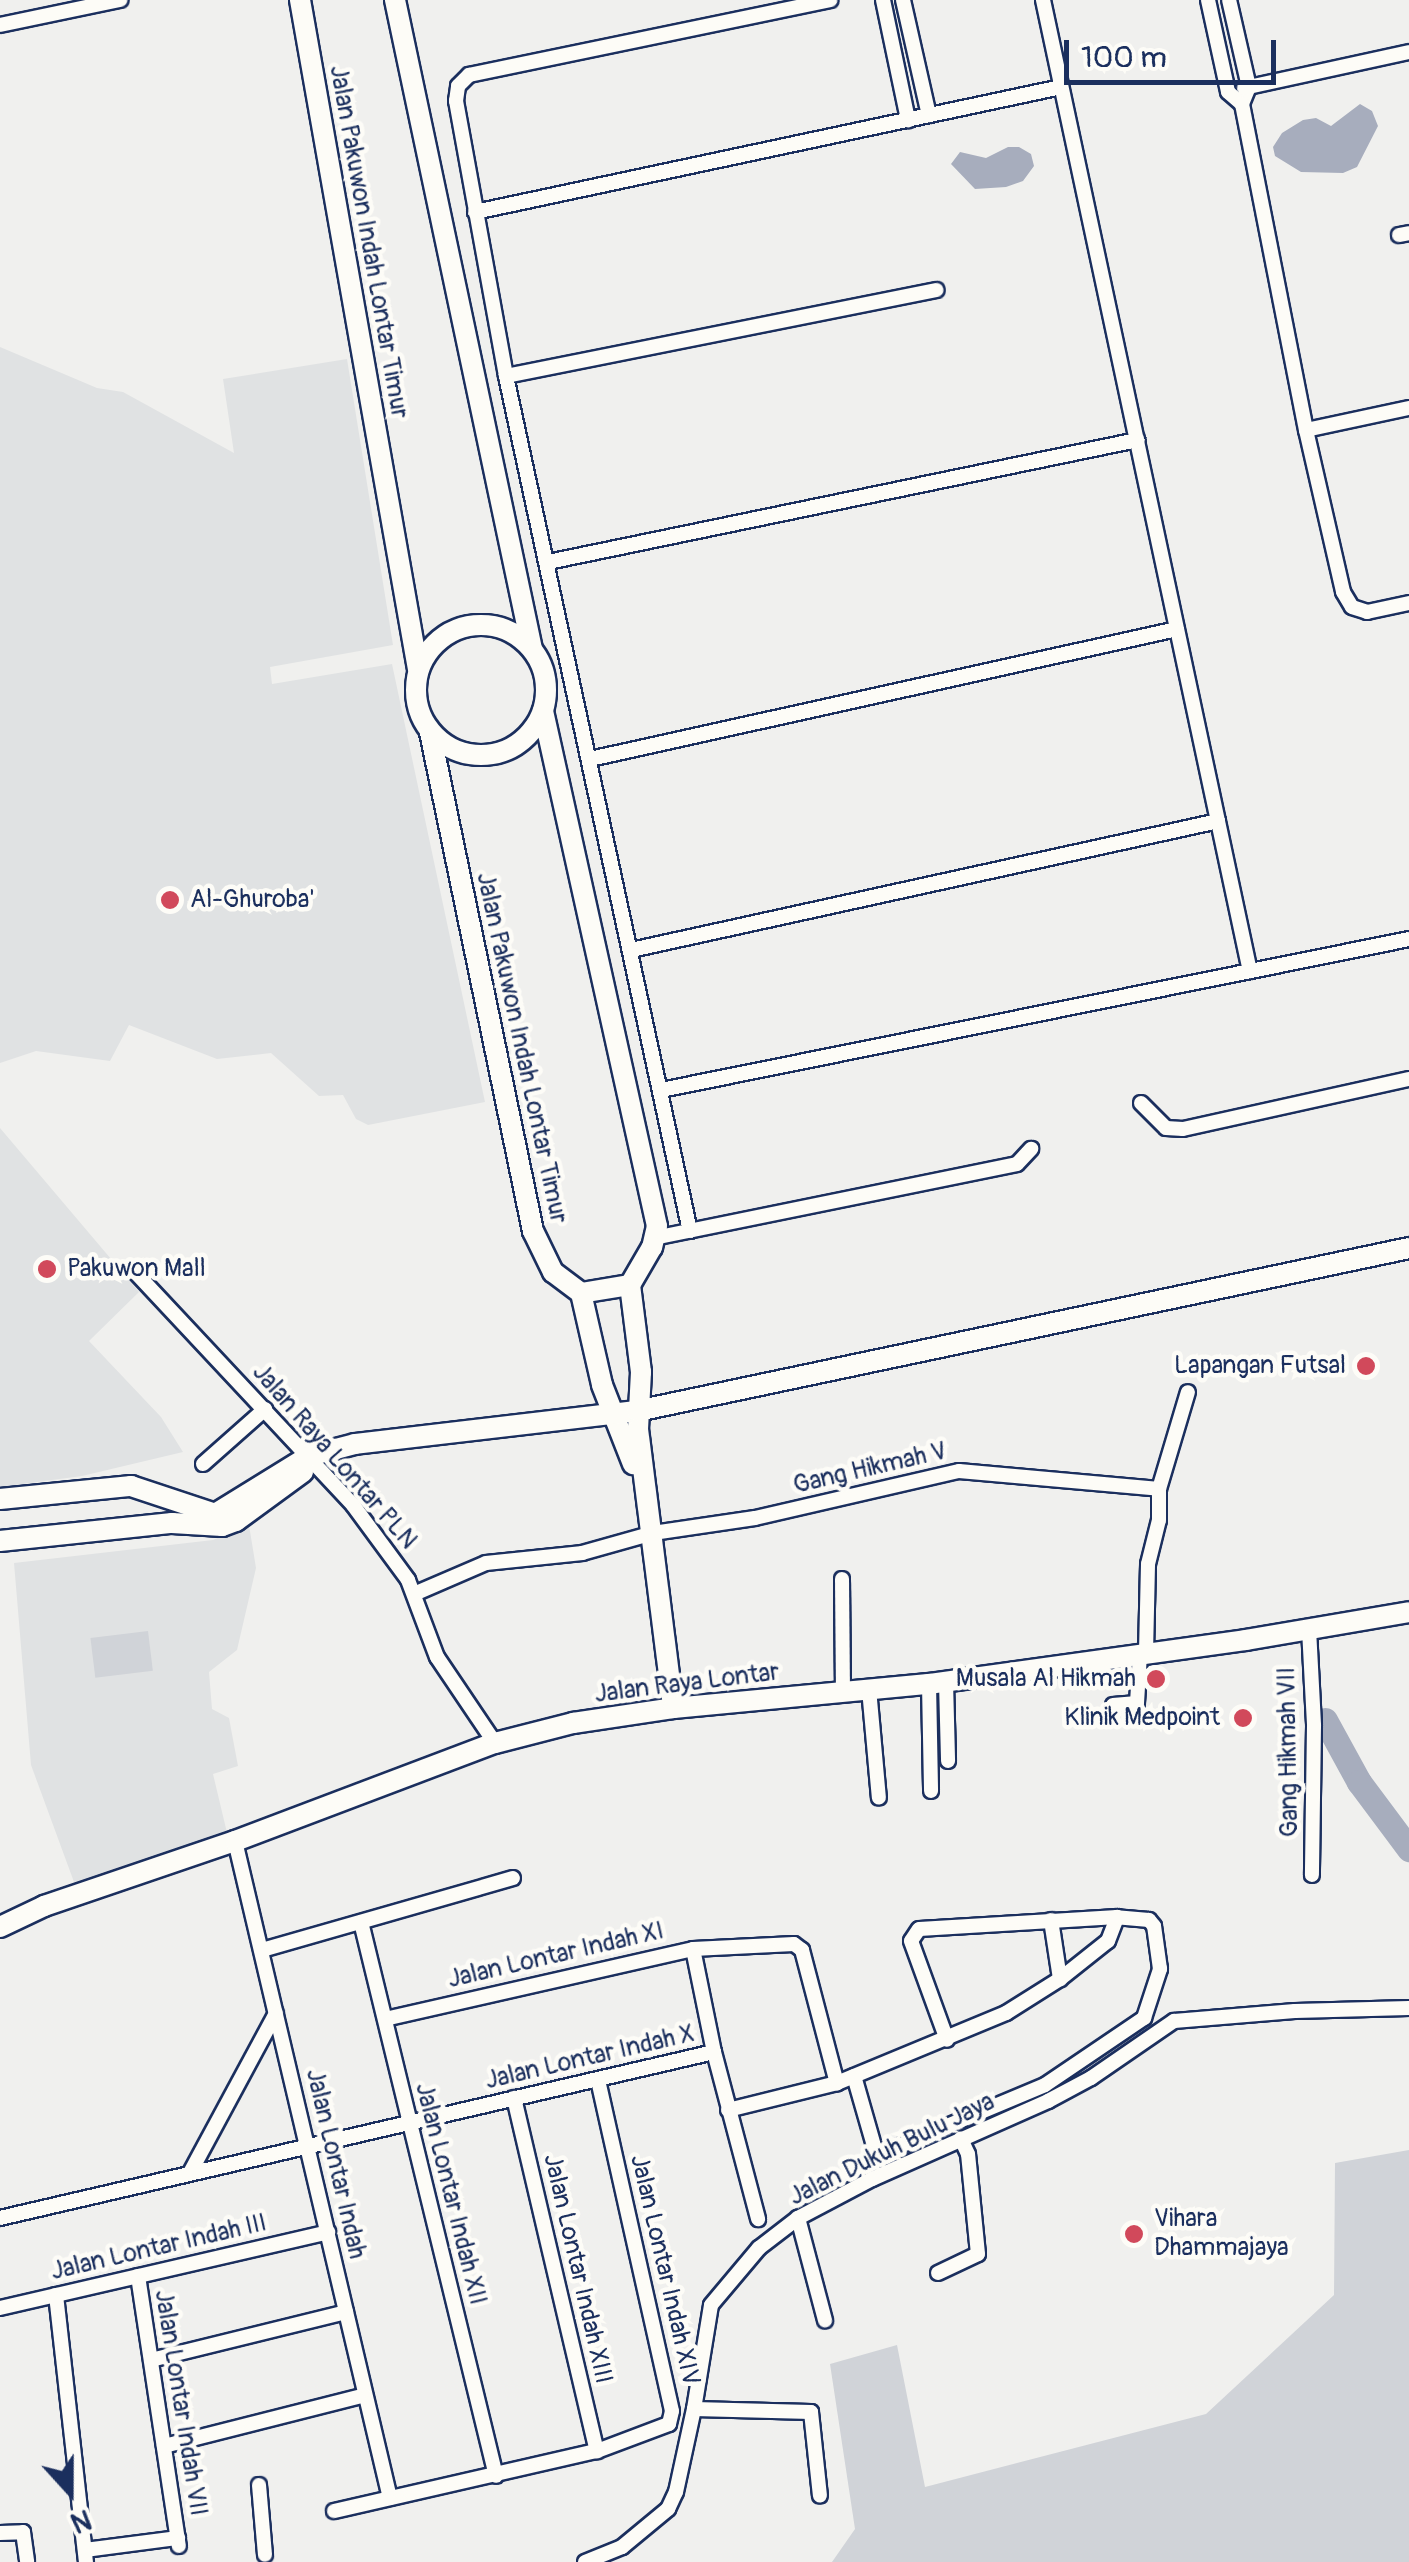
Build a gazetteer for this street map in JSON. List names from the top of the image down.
{
  "streets": {
    "street": [
      "Jalan Pakuwon Indah Lontar Timur",
      "Jalan Raya Lontar PLN",
      "Gang Hikmah V",
      "Jalan Raya Lontar",
      "Gang Hikmah VII",
      "Jalan Lontar Indah XI",
      "Jalan Lontar Indah X",
      "Jalan Dukuh Bulu Jaya",
      "Jalan Lontar Indah",
      "Jalan Lontar Indah XII",
      "Jalan Lontar Indah III",
      "Jalan Lontar Indah XIII",
      "Jalan Lontar Indah XIV",
      "Jalan Lontar Indah VII"
    ]
  },
  "crossings": [
    ["Jalan Raya Lontar PLN", "Gang Hikmah V"],
    ["Jalan Raya Lontar PLN", "Jalan Raya Lontar"],
    ["Jalan Raya Lontar", "Gang Hikmah VII"],
    ["Jalan Raya Lontar", "Jalan Lontar Indah"],
    ["Jalan Lontar Indah XI", "Jalan Lontar Indah X"],
    ["Jalan Lontar Indah XI", "Jalan Lontar Indah XII"],
    ["Jalan Lontar Indah X", "Jalan Lontar Indah"],
    ["Jalan Lontar Indah X", "Jalan Lontar Indah XII"],
    ["Jalan Lontar Indah X", "Jalan Lontar Indah XIII"],
    ["Jalan Lontar Indah X", "Jalan Lontar Indah XIV"],
    ["Jalan Lontar Indah", "Jalan Lontar Indah III"],
    ["Jalan Lontar Indah", "Jalan Lontar Indah XIV"],
    ["Jalan Lontar Indah XII", "Jalan Lontar Indah XIV"],
    ["Jalan Lontar Indah III", "Jalan Lontar Indah VII"],
    ["Jalan Lontar Indah XIII", "Jalan Lontar Indah XIV"]
  ],
  "places": [
    "Al-Ghuroba'",
    "Pakuwon Mall",
    "Lapangan Futsal",
    "Musala Al Hikmah",
    "Klinik Medpoint",
    "Vihara Dhammajaya"
  ],
  "scale_bar": "100 m",
  "north": "bottom"
}
